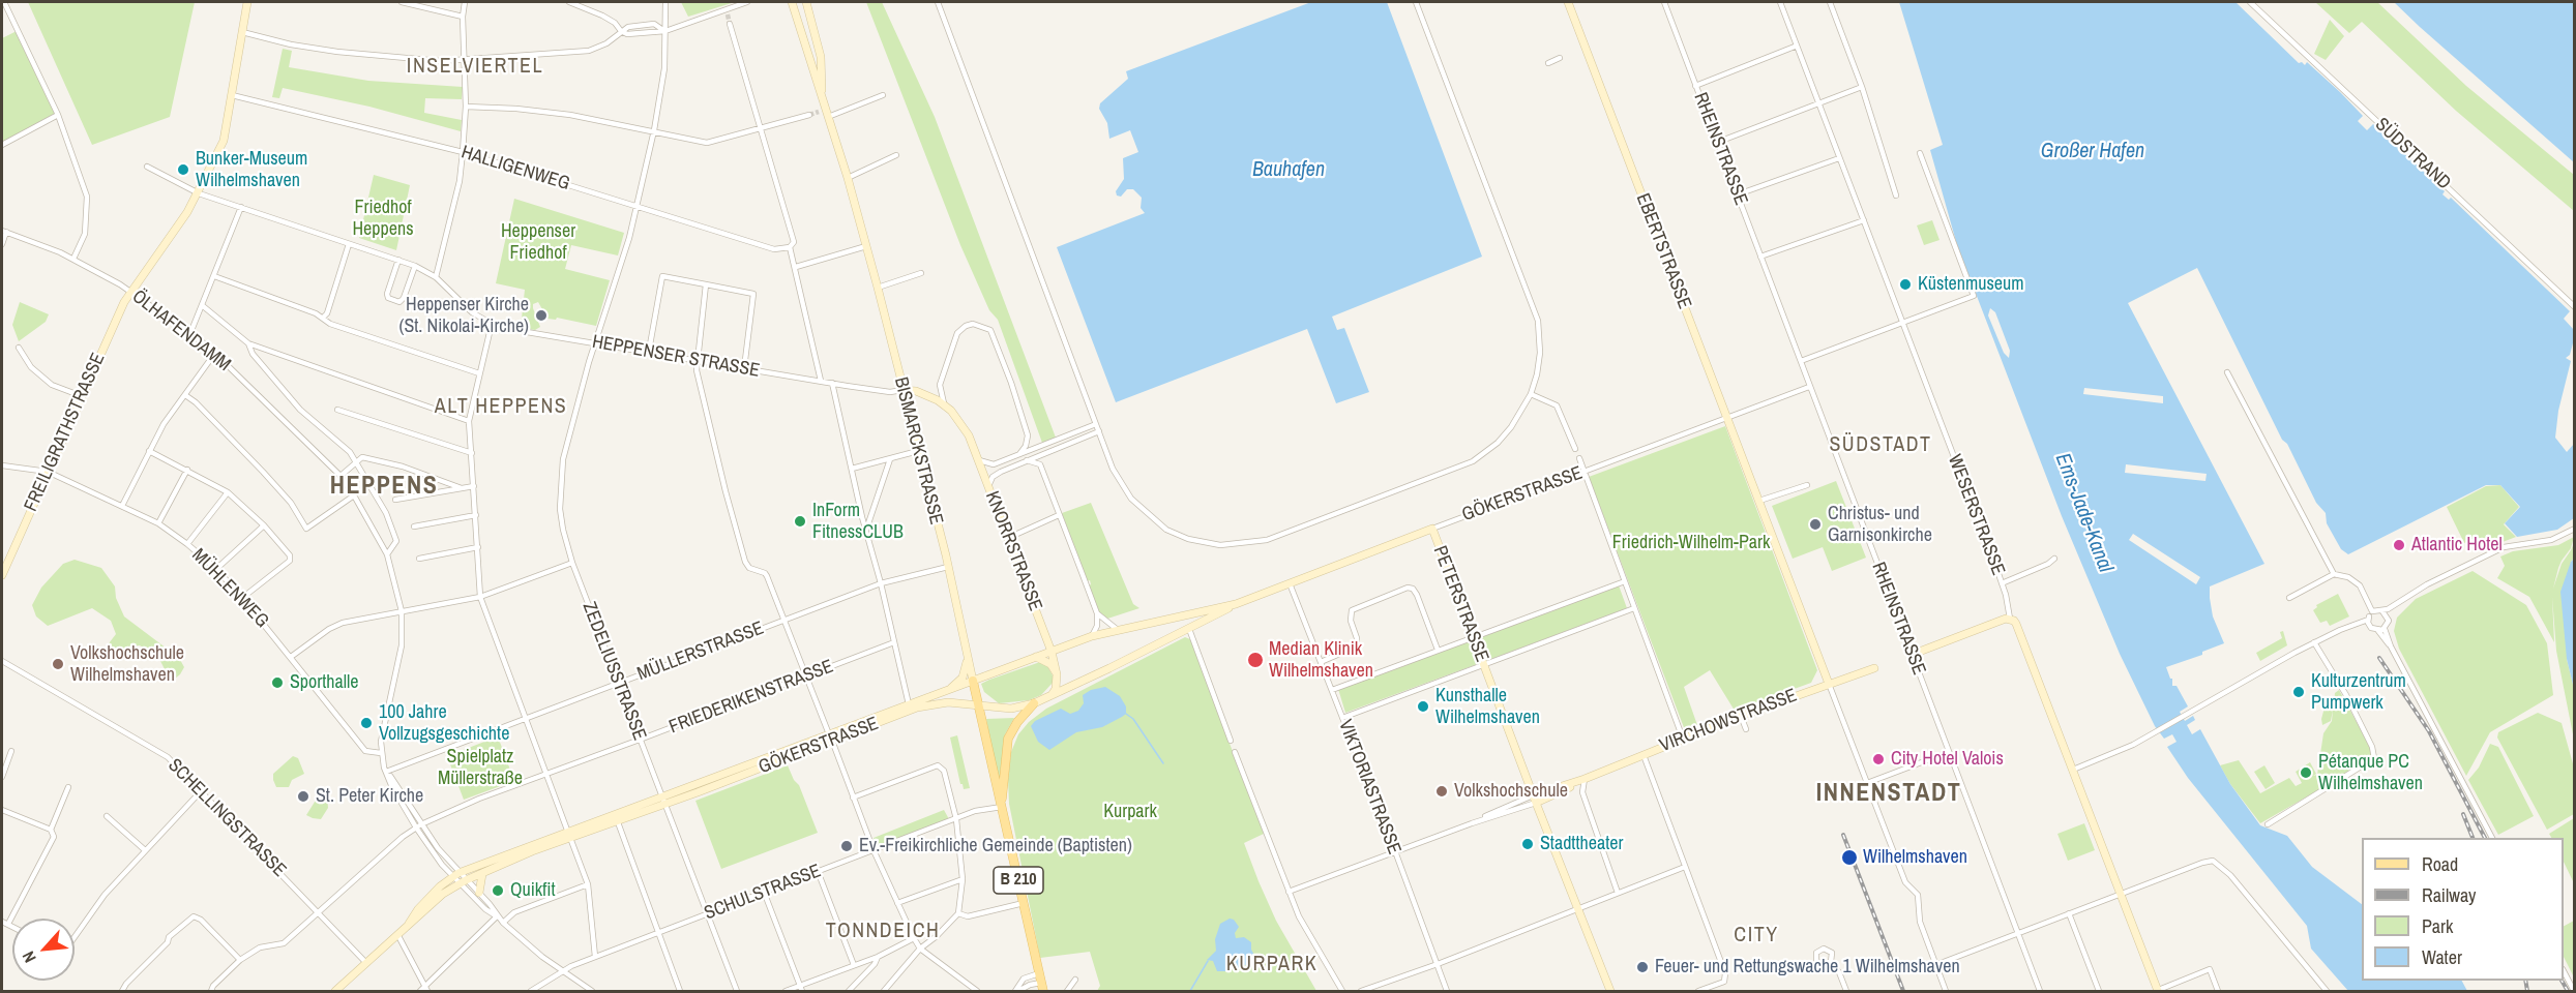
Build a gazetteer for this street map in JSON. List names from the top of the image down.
{
  "streets": {
    "main road": [
      "EBERTSTRASSE",
      "HEPPENSER STRASSE",
      "FREILIGRATHSTRASSE",
      "BISMARCKSTRASSE",
      "GÖKERSTRASSE",
      "WESERSTRASSE",
      "KNORRSTRASSE",
      "PETERSTRASSE",
      "VIRCHOWSTRASSE",
      "B 210"
    ],
    "street": [
      "RHEINSTRASSE",
      "SÜDSTRAND",
      "HALLIGENWEG",
      "ÖLHAFENDAMM",
      "MÜHLENWEG",
      "MÜLLERSTRASSE",
      "ZEDELIUSSTRASSE",
      "FRIEDERIKENSTRASSE",
      "VIKTORIASTRASSE",
      "SCHELLINGSTRASSE",
      "SCHULSTRASSE"
    ]
  },
  "crossings": [
    ["RHEINSTRASSE", "GÖKERSTRASSE"],
    ["HALLIGENWEG", "FREILIGRATHSTRASSE"],
    ["HALLIGENWEG", "ZEDELIUSSTRASSE"],
    ["EBERTSTRASSE", "GÖKERSTRASSE"],
    ["EBERTSTRASSE", "VIRCHOWSTRASSE"],
    ["ÖLHAFENDAMM", "FREILIGRATHSTRASSE"],
    ["ÖLHAFENDAMM", "MÜHLENWEG"],
    ["HEPPENSER STRASSE", "FREILIGRATHSTRASSE"],
    ["HEPPENSER STRASSE", "BISMARCKSTRASSE"],
    ["HEPPENSER STRASSE", "KNORRSTRASSE"],
    ["HEPPENSER STRASSE", "ZEDELIUSSTRASSE"],
    ["FREILIGRATHSTRASSE", "MÜHLENWEG"],
    ["BISMARCKSTRASSE", "GÖKERSTRASSE"],
    ["BISMARCKSTRASSE", "MÜLLERSTRASSE"],
    ["BISMARCKSTRASSE", "SCHULSTRASSE"],
    ["GÖKERSTRASSE", "KNORRSTRASSE"],
    ["GÖKERSTRASSE", "PETERSTRASSE"],
    ["GÖKERSTRASSE", "ZEDELIUSSTRASSE"],
    ["GÖKERSTRASSE", "VIKTORIASTRASSE"],
    ["GÖKERSTRASSE", "SCHELLINGSTRASSE"],
    ["PETERSTRASSE", "VIRCHOWSTRASSE"],
    ["MÜLLERSTRASSE", "ZEDELIUSSTRASSE"],
    ["ZEDELIUSSTRASSE", "FRIEDERIKENSTRASSE"],
    ["ZEDELIUSSTRASSE", "SCHULSTRASSE"],
    ["FRIEDERIKENSTRASSE", "SCHELLINGSTRASSE"],
    ["VIRCHOWSTRASSE", "VIKTORIASTRASSE"]
  ],
  "districts": [
    "INSELVIERTEL",
    "ALT HEPPENS",
    "SÜDSTADT",
    "HEPPENS",
    "INNENSTADT",
    "TONNDEICH",
    "CITY",
    "KURPARK"
  ],
  "water": ["Großer Hafen", "Bauhafen", "Ems-Jade-Kanal"],
  "parks": [
    "Friedhof Heppens",
    "Heppenser Friedhof",
    "Friedrich-Wilhelm-Park",
    "Spielplatz Müllerstraße",
    "Kurpark"
  ],
  "places": [
    "Bunker-Museum Wilhelmshaven",
    "Küstenmuseum",
    "Heppenser Kirche (St. Nikolai-Kirche)",
    "InForm FitnessCLUB",
    "Christus- und Garnisonkirche",
    "Atlantic Hotel",
    "Median Klinik Wilhelmshaven",
    "Volkshochschule Wilhelmshaven",
    "Sporthalle",
    "Kulturzentrum Pumpwerk",
    "Kunsthalle Wilhelmshaven",
    "100 Jahre Vollzugsgeschichte",
    "City Hotel Valois",
    "Pétanque PC Wilhelmshaven",
    "Volkshochschule",
    "St. Peter Kirche",
    "Stadttheater",
    "Ev.-Freikirchliche Gemeinde (Baptisten)",
    "Wilhelmshaven",
    "Quikfit",
    "Feuer- und Rettungswache 1 Wilhelmshaven"
  ],
  "legend": [
    "Road",
    "Railway",
    "Park",
    "Water"
  ],
  "north": "bottom left"
}
